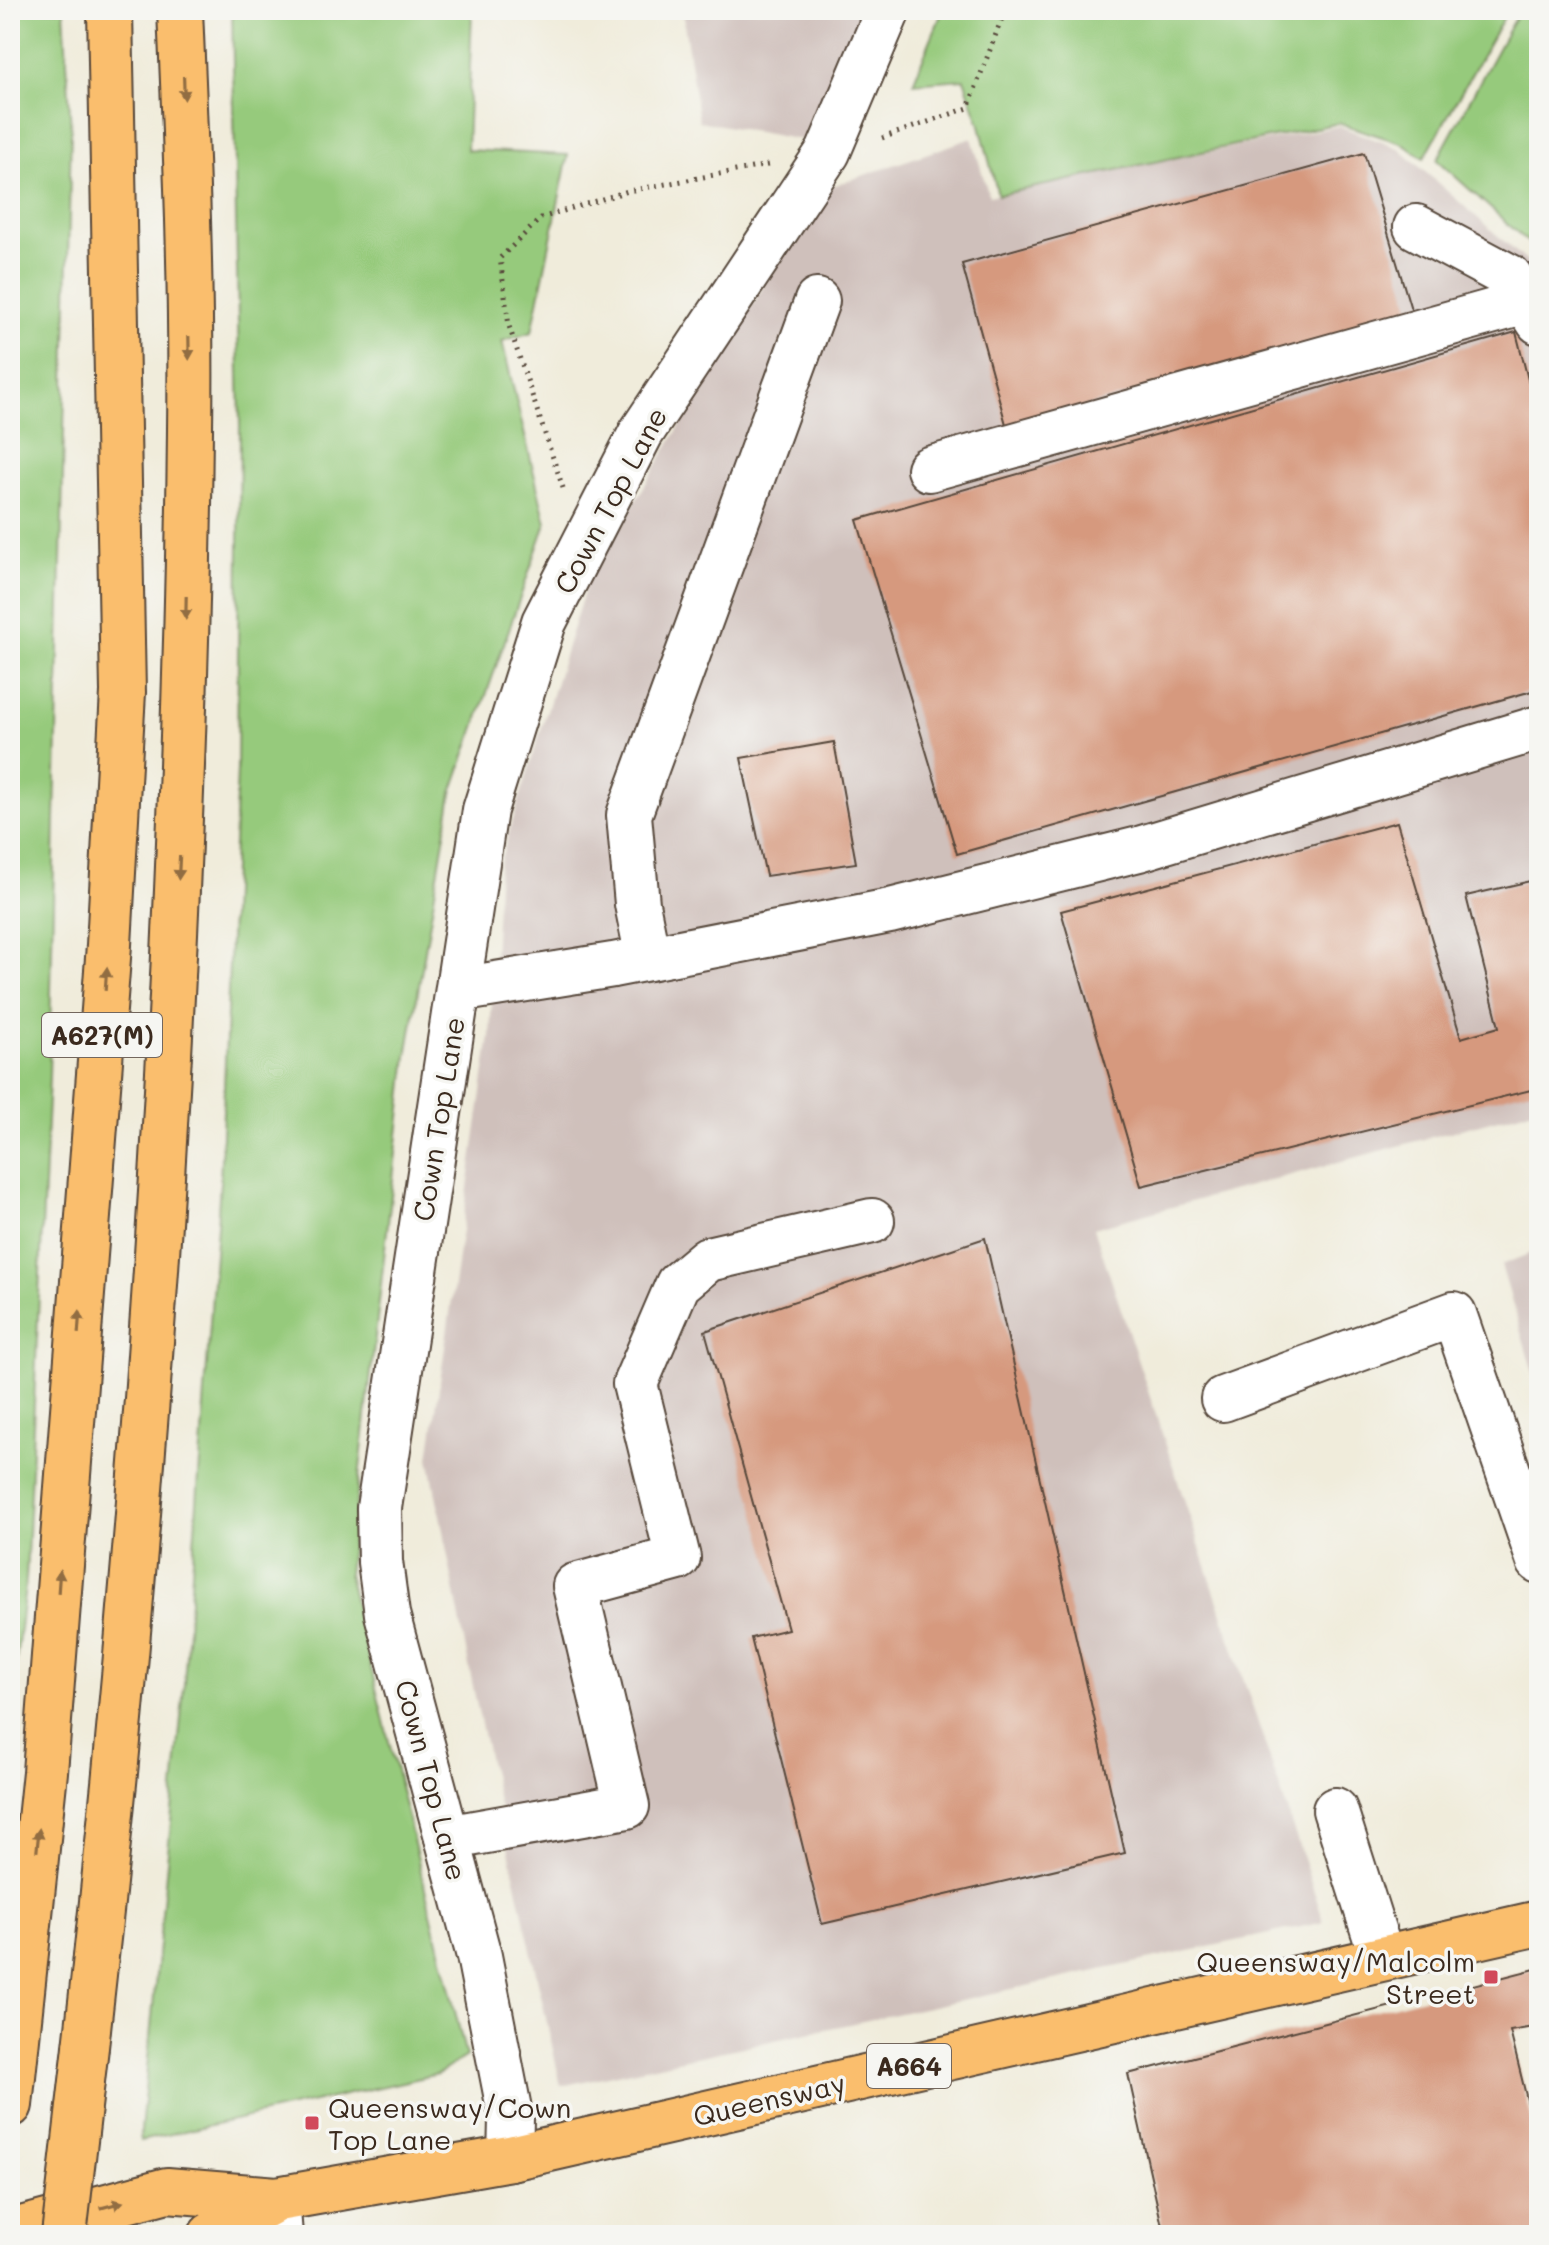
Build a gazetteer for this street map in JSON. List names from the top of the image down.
{
  "streets": {
    "main road": ["A627(M)", "A664", "Queensway"],
    "street": ["Cown Top Lane"]
  },
  "crossings": [
    ["Cown Top Lane", "Queensway"]
  ],
  "places": {
    "transit": ["Queensway/Malcolm Street", "Queensway/Cown Top Lane"]
  }
}
